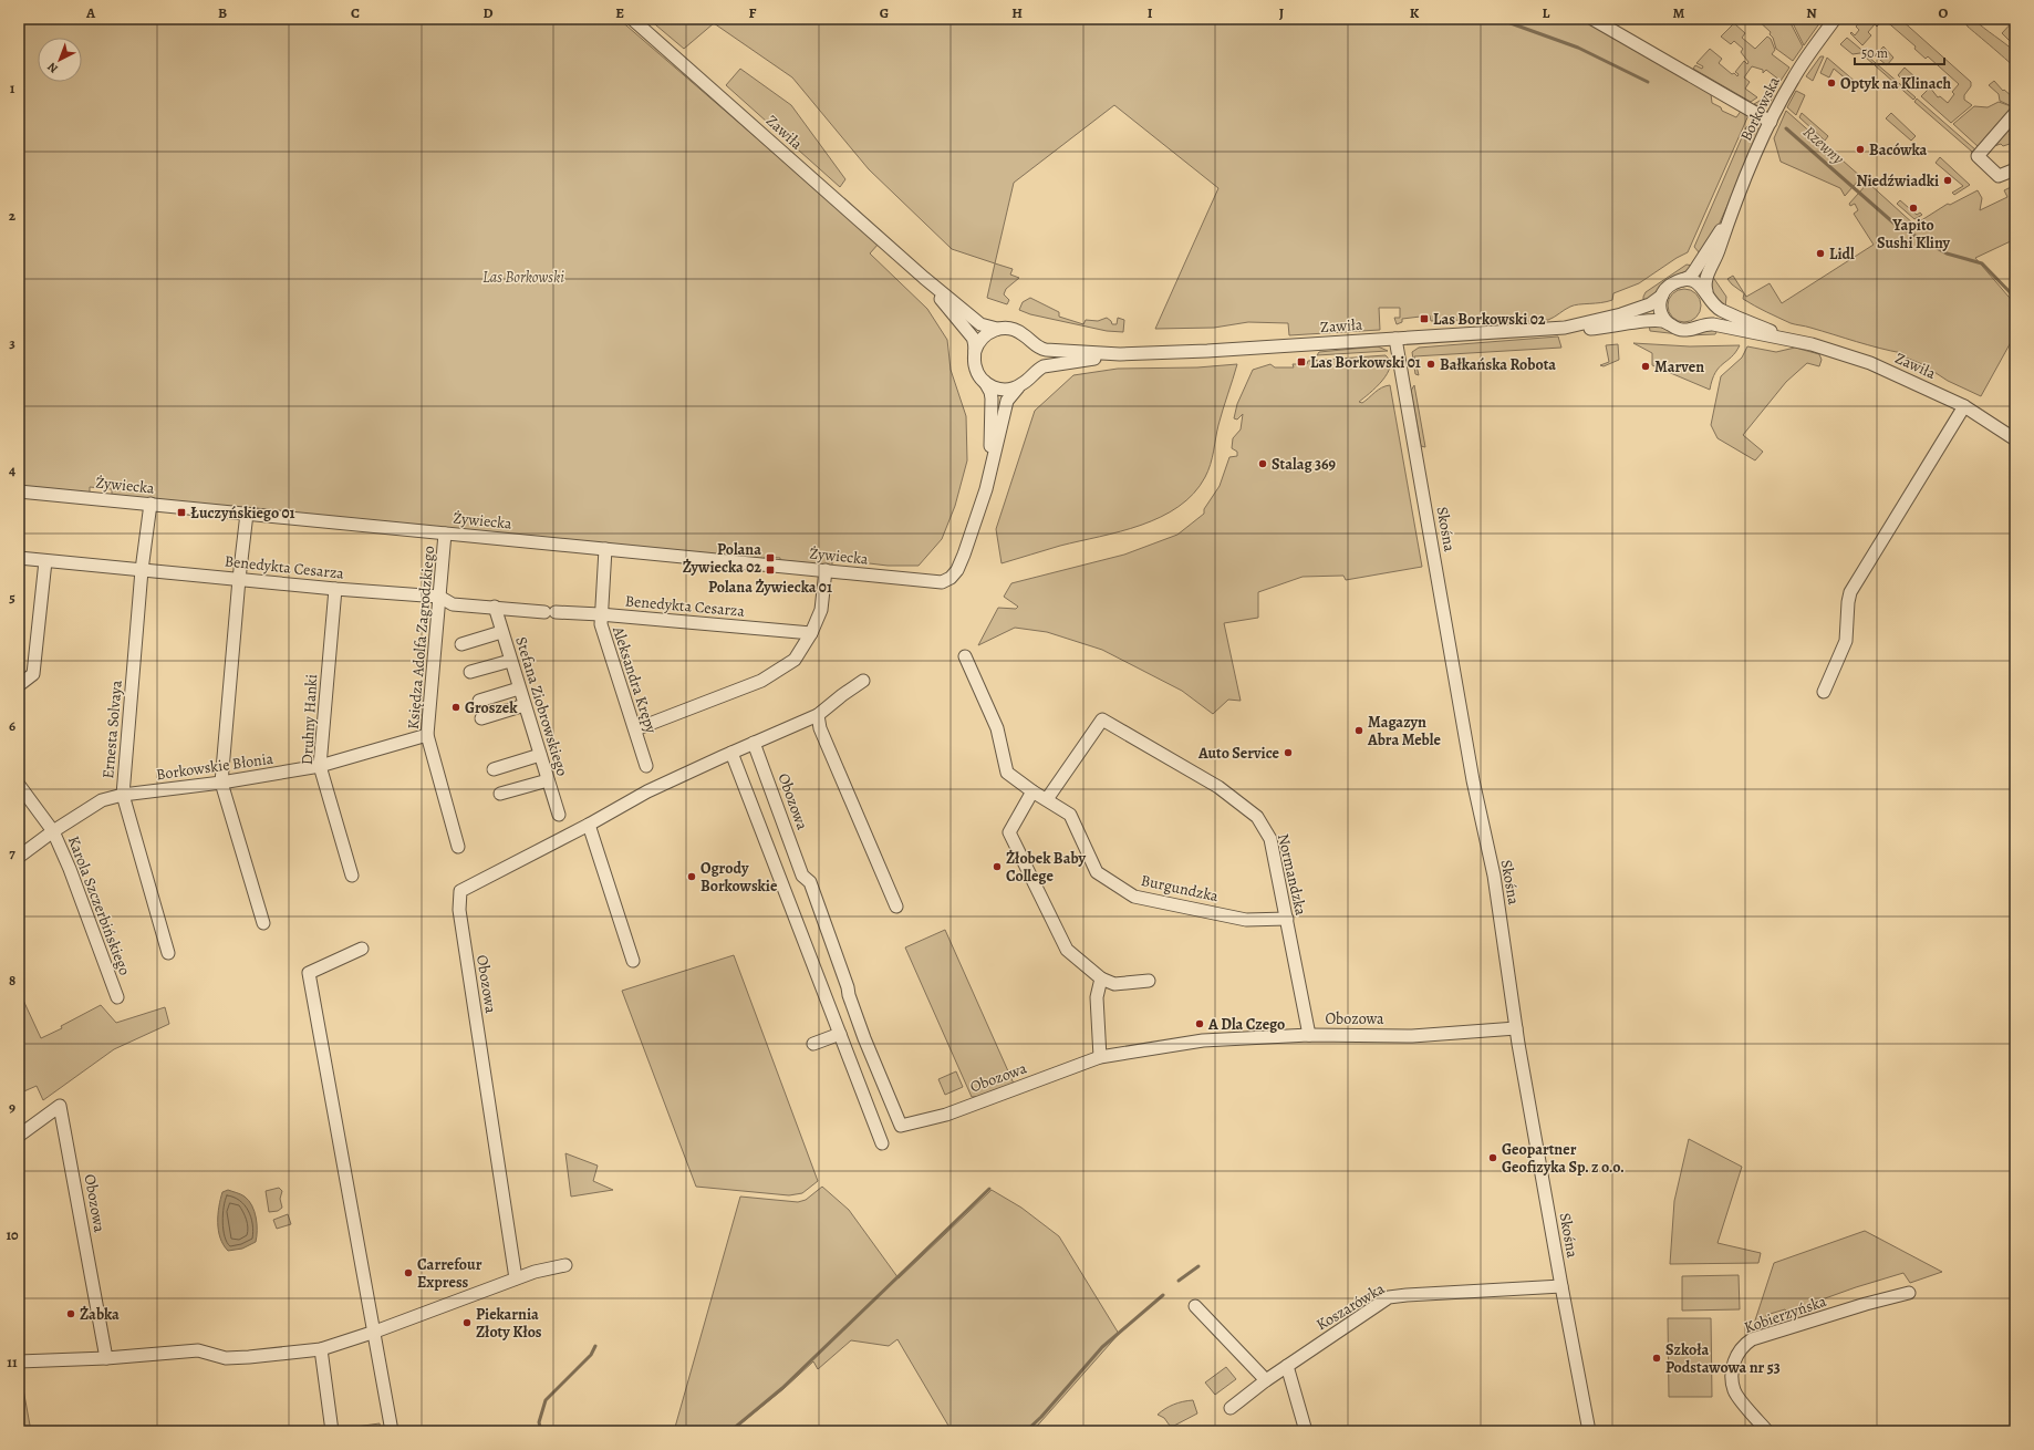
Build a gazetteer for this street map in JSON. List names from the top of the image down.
{
  "streets": {
    "street": [
      "Borkowska",
      "Zawiła",
      "Żywiecka",
      "Skośna",
      "Benedykta Cesarza",
      "Księdza Adolfa Zagrodzkiego",
      "Aleksandra Krępy",
      "Stefana Ziobrowskiego",
      "Druhny Hanki",
      "Ernesta Solvaya",
      "Borkowskie Błonia",
      "Obozowa",
      "Normandzka",
      "Burgundzka",
      "Karola Szczerbińskiego",
      "Koszarówka",
      "Kobierzyńska"
    ]
  },
  "crossings": [
    ["Borkowska", "Zawiła"],
    ["Zawiła", "Żywiecka"],
    ["Zawiła", "Skośna"],
    ["Żywiecka", "Księdza Adolfa Zagrodzkiego"],
    ["Żywiecka", "Aleksandra Krępy"],
    ["Żywiecka", "Ernesta Solvaya"],
    ["Skośna", "Obozowa"],
    ["Skośna", "Koszarówka"],
    ["Benedykta Cesarza", "Księdza Adolfa Zagrodzkiego"],
    ["Benedykta Cesarza", "Aleksandra Krępy"],
    ["Benedykta Cesarza", "Stefana Ziobrowskiego"],
    ["Benedykta Cesarza", "Druhny Hanki"],
    ["Benedykta Cesarza", "Ernesta Solvaya"],
    ["Księdza Adolfa Zagrodzkiego", "Borkowskie Błonia"],
    ["Druhny Hanki", "Borkowskie Błonia"],
    ["Ernesta Solvaya", "Borkowskie Błonia"],
    ["Borkowskie Błonia", "Karola Szczerbińskiego"],
    ["Obozowa", "Normandzka"],
    ["Normandzka", "Burgundzka"]
  ],
  "water": ["Rzewny"],
  "parks": ["Las Borkowski"],
  "places": {
    "other": [
      "Optyk na Klinach",
      "Bacówka",
      "Niedźwiadki",
      "Yapito Sushi Kliny",
      "Lidl",
      "Bałkańska Robota",
      "Marven",
      "Stalag 369",
      "Groszek",
      "Magazyn Abra Meble",
      "Auto Service",
      "Żłobek Baby College",
      "Ogrody Borkowskie",
      "A Dla Czego",
      "Geopartner Geofizyka Sp. z o.o.",
      "Carrefour Express",
      "Żabka",
      "Piekarnia Złoty Kłos",
      "Szkoła Podstawowa nr 53"
    ],
    "transit": [
      "Las Borkowski 02",
      "Las Borkowski 01",
      "Łuczyńskiego 01",
      "Polana Żywiecka 02",
      "Polana Żywiecka 01"
    ]
  },
  "scale_bar": "50 m",
  "north": "bottom left",
  "grid": {
    "columns": [
      "A",
      "B",
      "C",
      "D",
      "E",
      "F",
      "G",
      "H",
      "I",
      "J",
      "K",
      "L",
      "M",
      "N",
      "O"
    ],
    "rows": [
      "1",
      "2",
      "3",
      "4",
      "5",
      "6",
      "7",
      "8",
      "9",
      "10",
      "11"
    ]
  }
}
